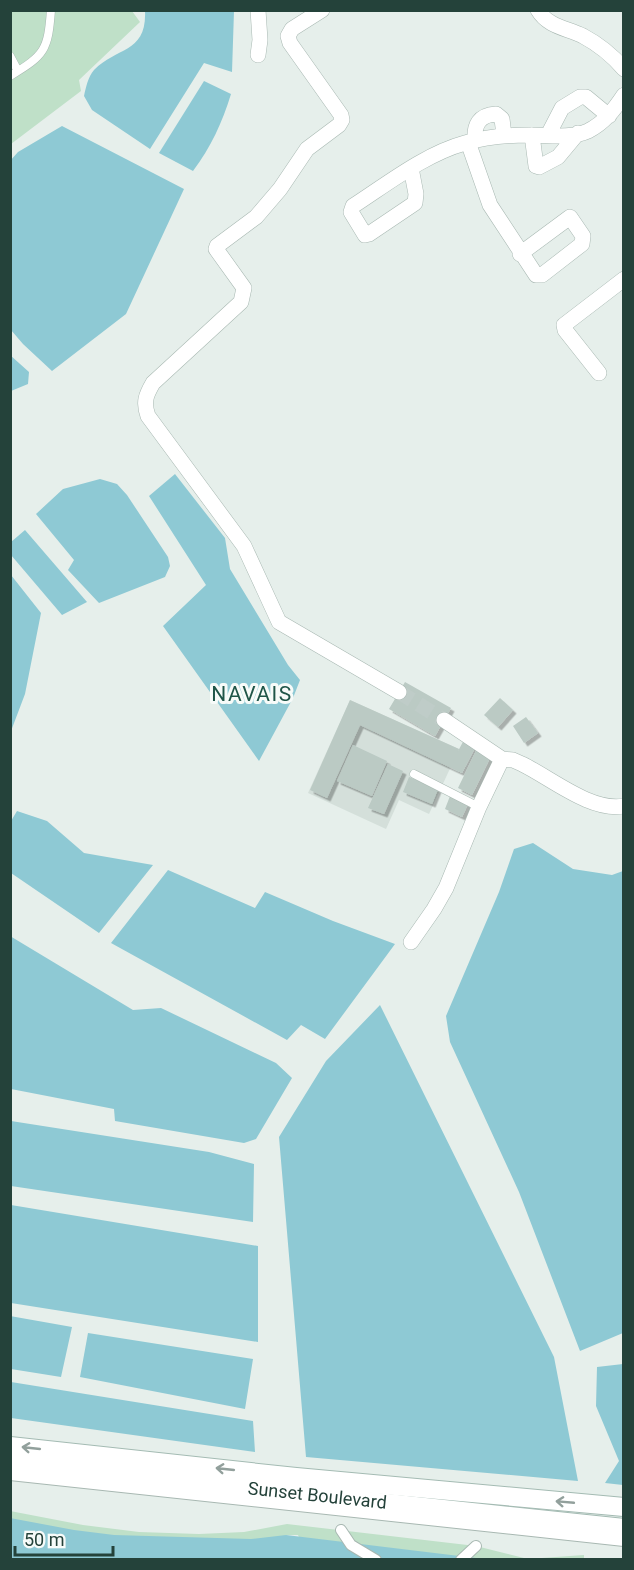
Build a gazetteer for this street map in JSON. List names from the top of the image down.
{
  "streets": {
    "main road": ["Sunset Boulevard"]
  },
  "districts": ["NAVAIS"],
  "scale_bar": "50 m"
}
